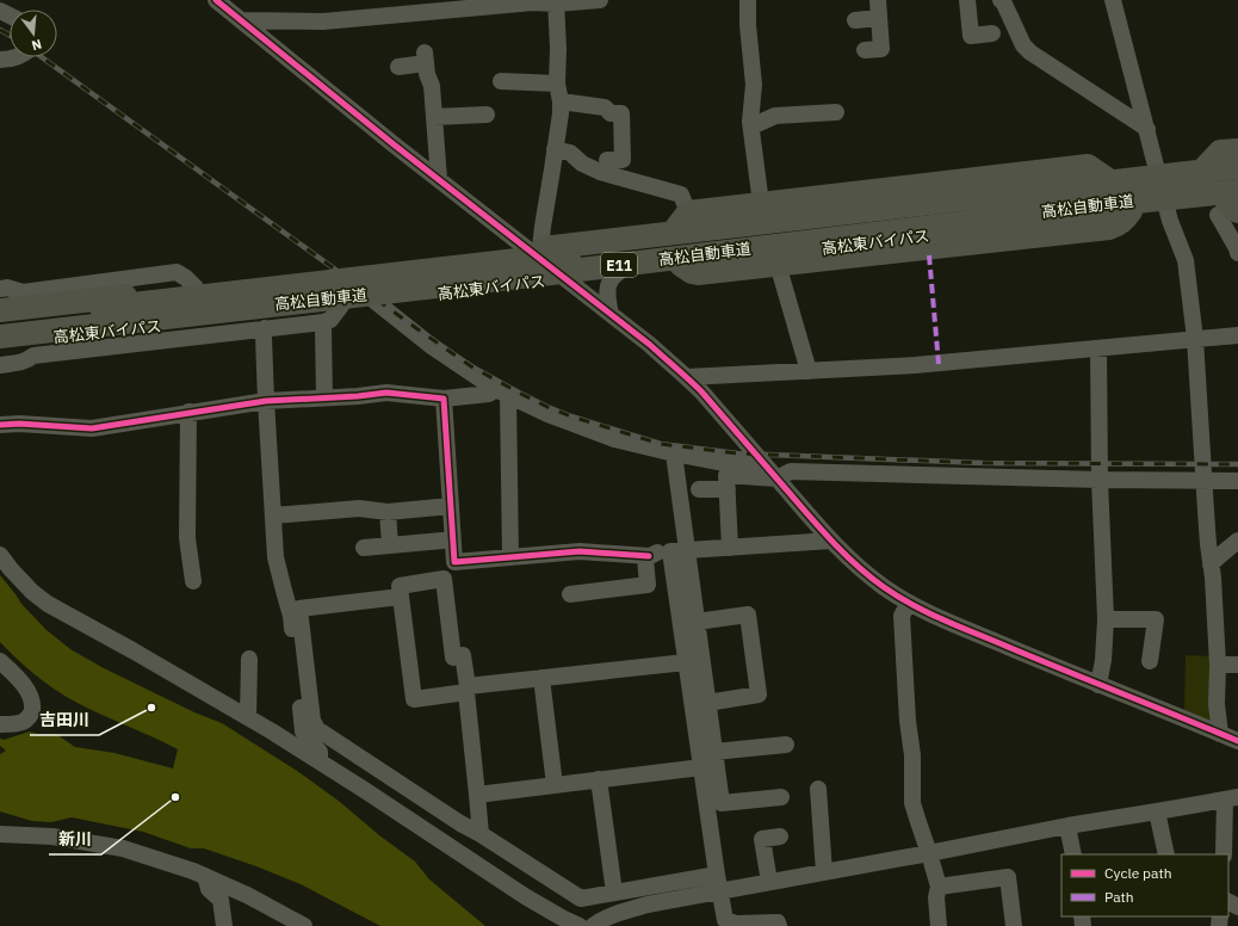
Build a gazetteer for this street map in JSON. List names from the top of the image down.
{
  "streets": {
    "highway": ["高松自動車道", "高松東バイパス", "E11"]
  },
  "crossings": [
    ["高松自動車道", "高松東バイパス"]
  ],
  "places": ["吉田川", "新川"],
  "legend": ["Cycle path", "Path"],
  "north": "bottom"
}
